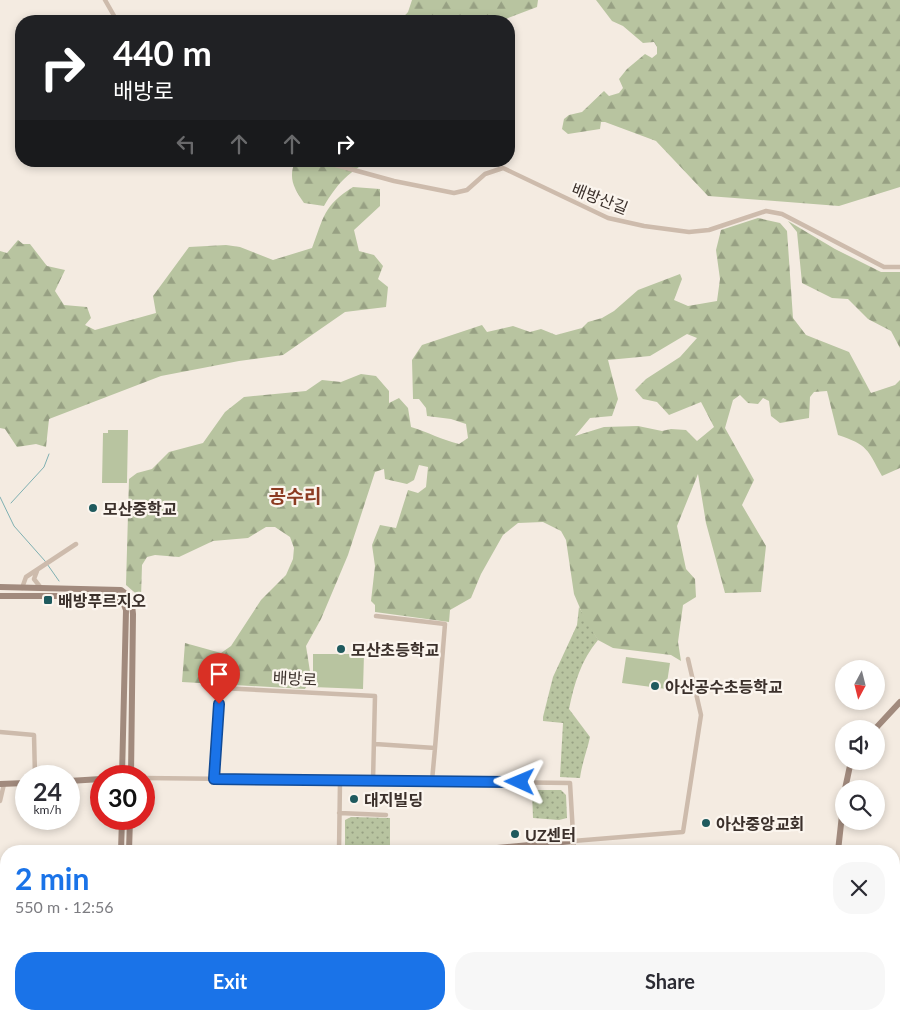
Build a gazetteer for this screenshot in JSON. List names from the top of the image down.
{
  "streets": {
    "street": ["배방산길", "배방로"]
  },
  "districts": ["공수리"],
  "places": {
    "other": [
      "모산중학교",
      "모산초등학교",
      "아산공수초등학교",
      "대지빌딩",
      "아산중앙교회",
      "UZ센터"
    ],
    "transit": ["배방푸르지오"]
  },
  "north": "bottom",
  "page": {
    "turn": ["440 m", "배방로"],
    "speed": "24 km/h",
    "limit": "30",
    "heading": ["2 min", "550 m · 12:56"],
    "buttons": ["Exit", "Share"]
  }
}
